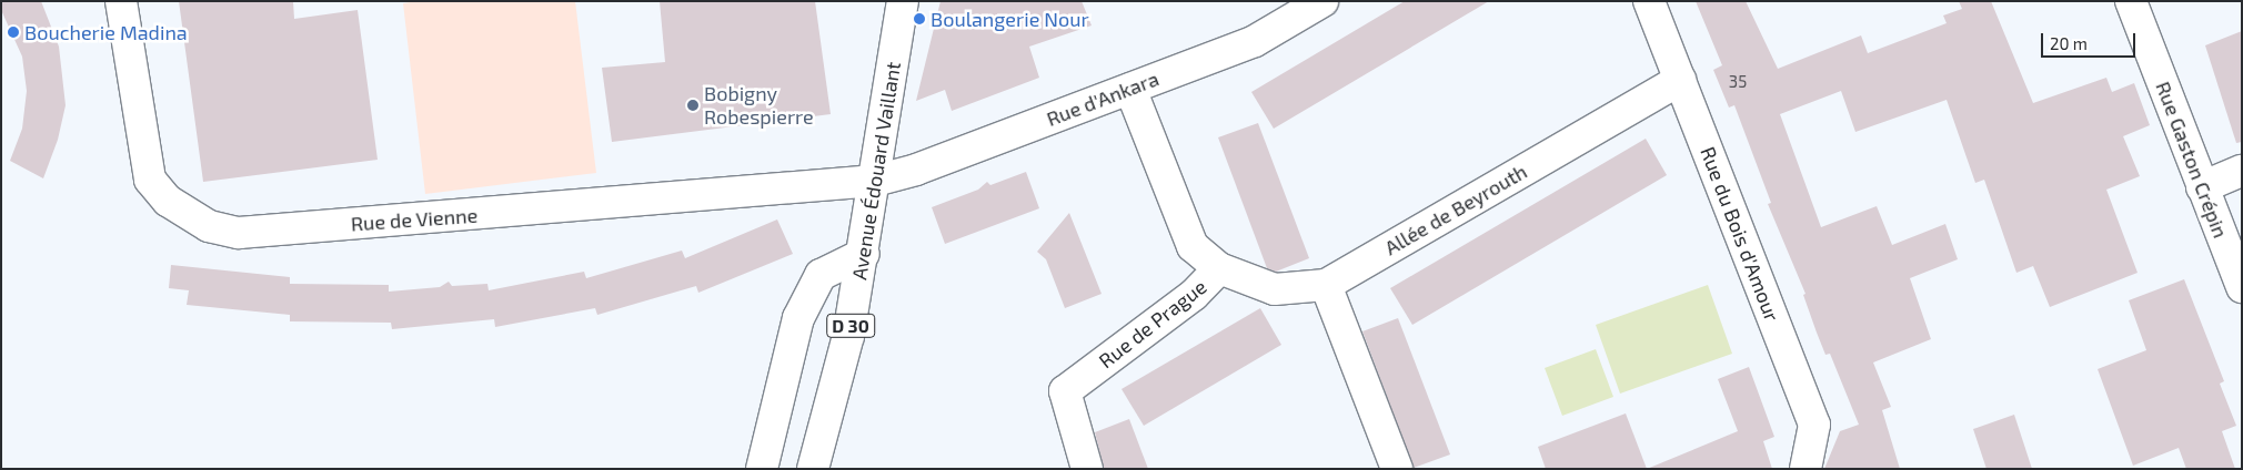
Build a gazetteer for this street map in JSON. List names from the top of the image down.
{
  "streets": {
    "street": [
      "Rue d'Ankara",
      "Rue Gaston Crépin",
      "Avenue Édouard Vaillant",
      "Allée de Beyrouth",
      "Rue de Vienne",
      "Rue du Bois d'Amour",
      "Rue de Prague",
      "D 30"
    ]
  },
  "crossings": [
    ["Rue d'Ankara", "Avenue Édouard Vaillant"],
    ["Rue d'Ankara", "Rue de Vienne"],
    ["Rue d'Ankara", "Rue de Prague"],
    ["Avenue Édouard Vaillant", "Rue de Vienne"],
    ["Allée de Beyrouth", "Rue du Bois d'Amour"],
    ["Allée de Beyrouth", "Rue de Prague"]
  ],
  "places": ["Boulangerie Nour", "Boucherie Madina", "Bobigny Robespierre"],
  "house_numbers": ["35"],
  "scale_bar": "20 m"
}
